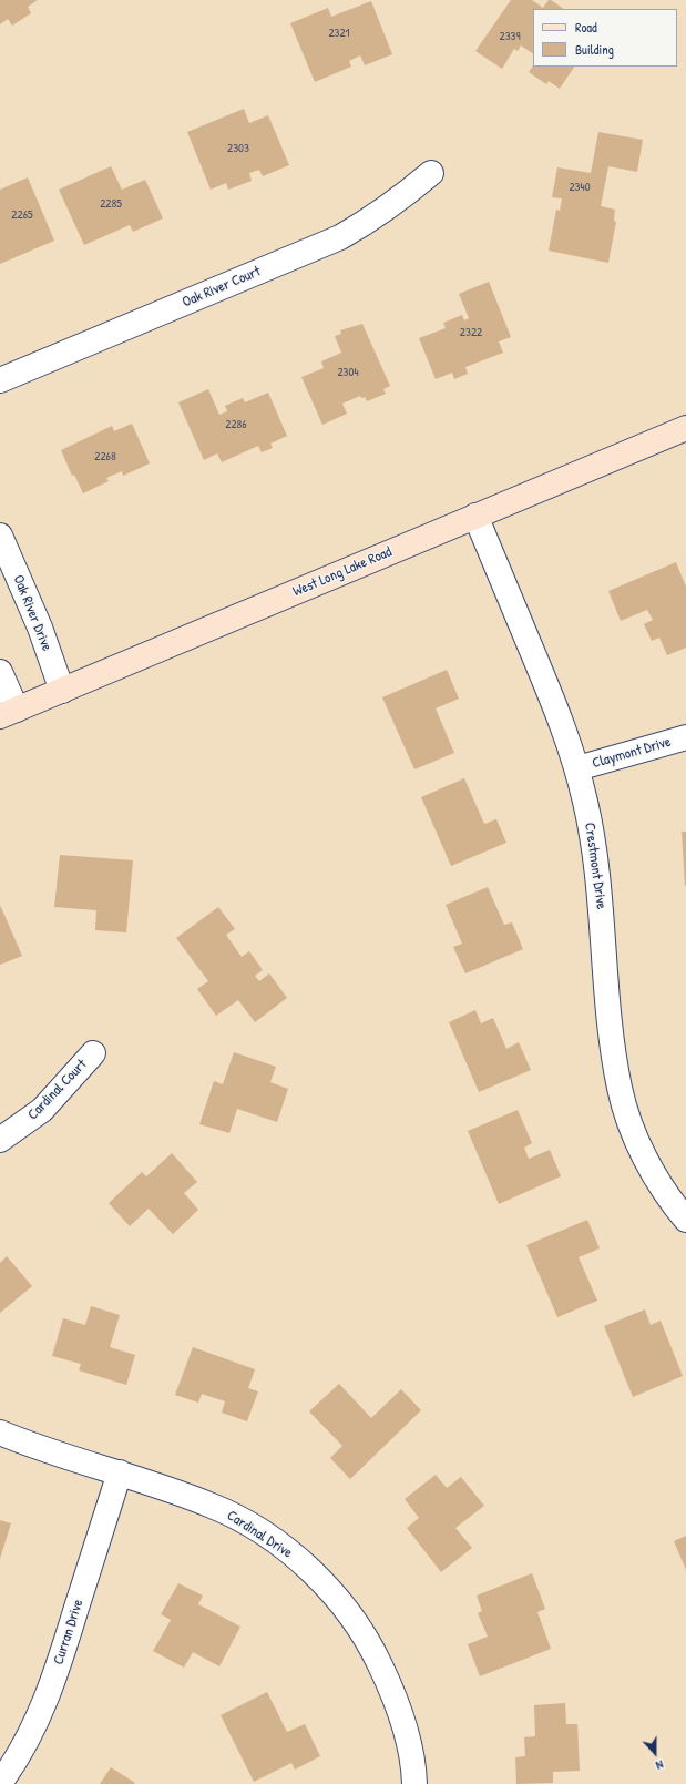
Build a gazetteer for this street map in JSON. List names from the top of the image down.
{
  "streets": {
    "main road": ["West Long Lake Road"],
    "street": [
      "Oak River Court",
      "Oak River Drive",
      "Claymont Drive",
      "Crestmont Drive",
      "Cardinal Court",
      "Cardinal Drive",
      "Curran Drive"
    ]
  },
  "crossings": [
    ["West Long Lake Road", "Oak River Drive"],
    ["West Long Lake Road", "Crestmont Drive"],
    ["Claymont Drive", "Crestmont Drive"],
    ["Cardinal Drive", "Curran Drive"]
  ],
  "house_numbers": [
    "2321",
    "2339",
    "2303",
    "2340",
    "2285",
    "2265",
    "2322",
    "2304",
    "2286",
    "2268"
  ],
  "legend": ["Road", "Building"],
  "north": "bottom"
}
